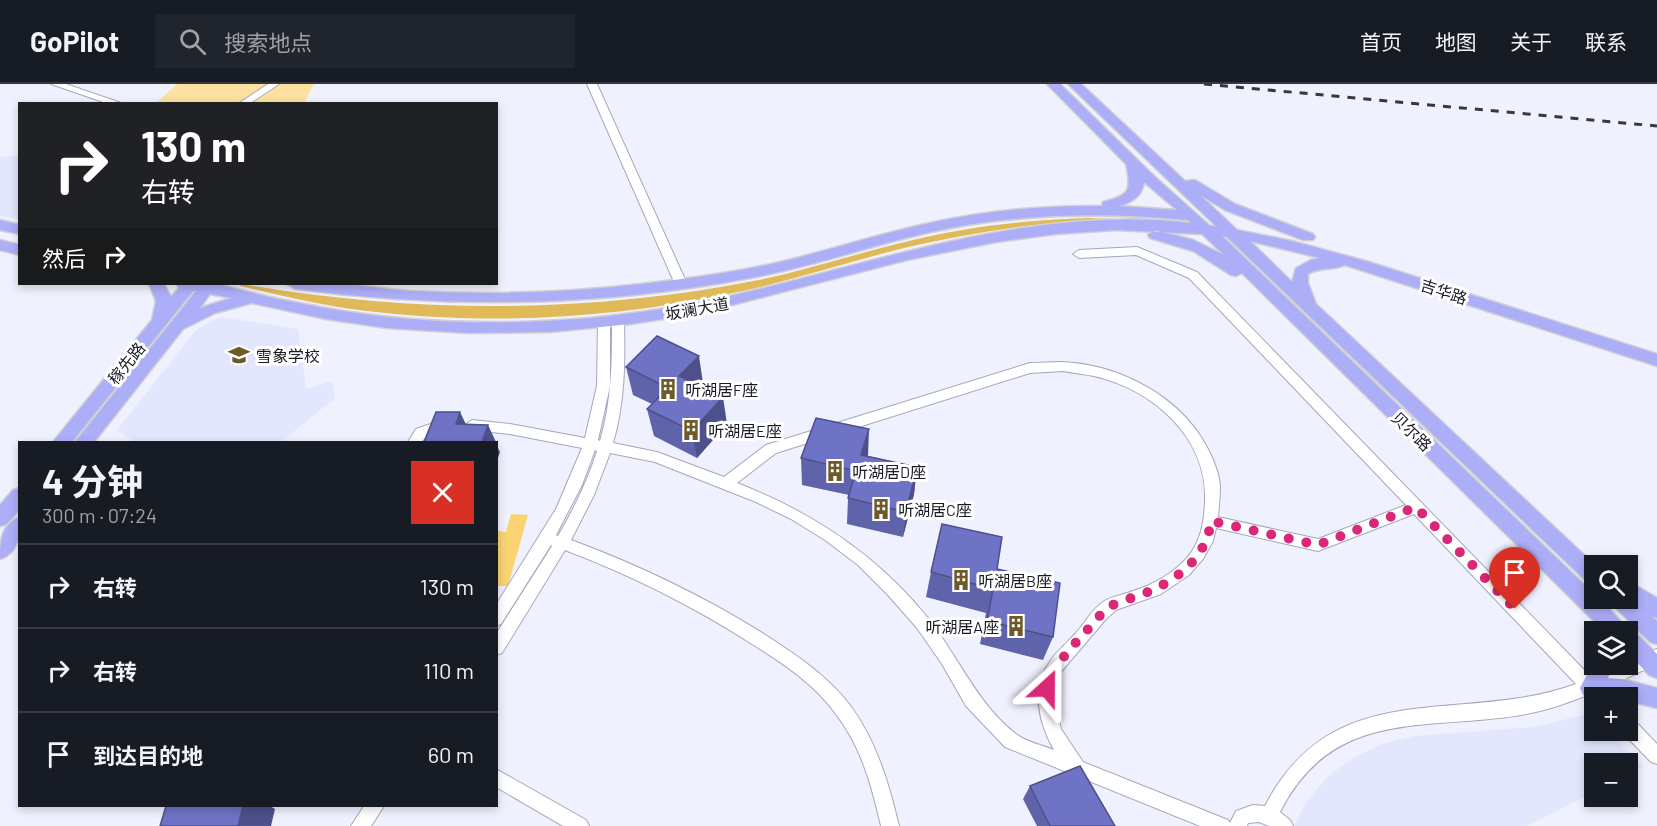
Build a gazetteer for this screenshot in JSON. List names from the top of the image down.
{
  "streets": {
    "main road": [
      "吉华路",
      "坂澜大道",
      "稼先路",
      "贝尔路"
    ]
  },
  "crossings": [
    ["吉华路", "坂澜大道"],
    ["吉华路", "贝尔路"],
    ["坂澜大道", "贝尔路"]
  ],
  "places": {
    "school or university": ["雪象学校"],
    "building": [
      "听湖居F座",
      "听湖居E座",
      "听湖居D座",
      "听湖居C座",
      "听湖居B座",
      "听湖居A座"
    ]
  },
  "page": {
    "header": "GoPilot",
    "search": "搜索地点",
    "nav": [
      "首页",
      "地图",
      "关于",
      "联系"
    ],
    "turn": ["130 m", "右转"],
    "then": "然后",
    "heading": ["4 分钟", "300 m · 07:24"],
    "list": [
      {
        "name": "右转",
        "value": "130 m"
      },
      {
        "name": "右转",
        "value": "110 m"
      },
      {
        "name": "到达目的地",
        "value": "60 m"
      }
    ],
    "map_buttons": ["+", "−"]
  }
}
